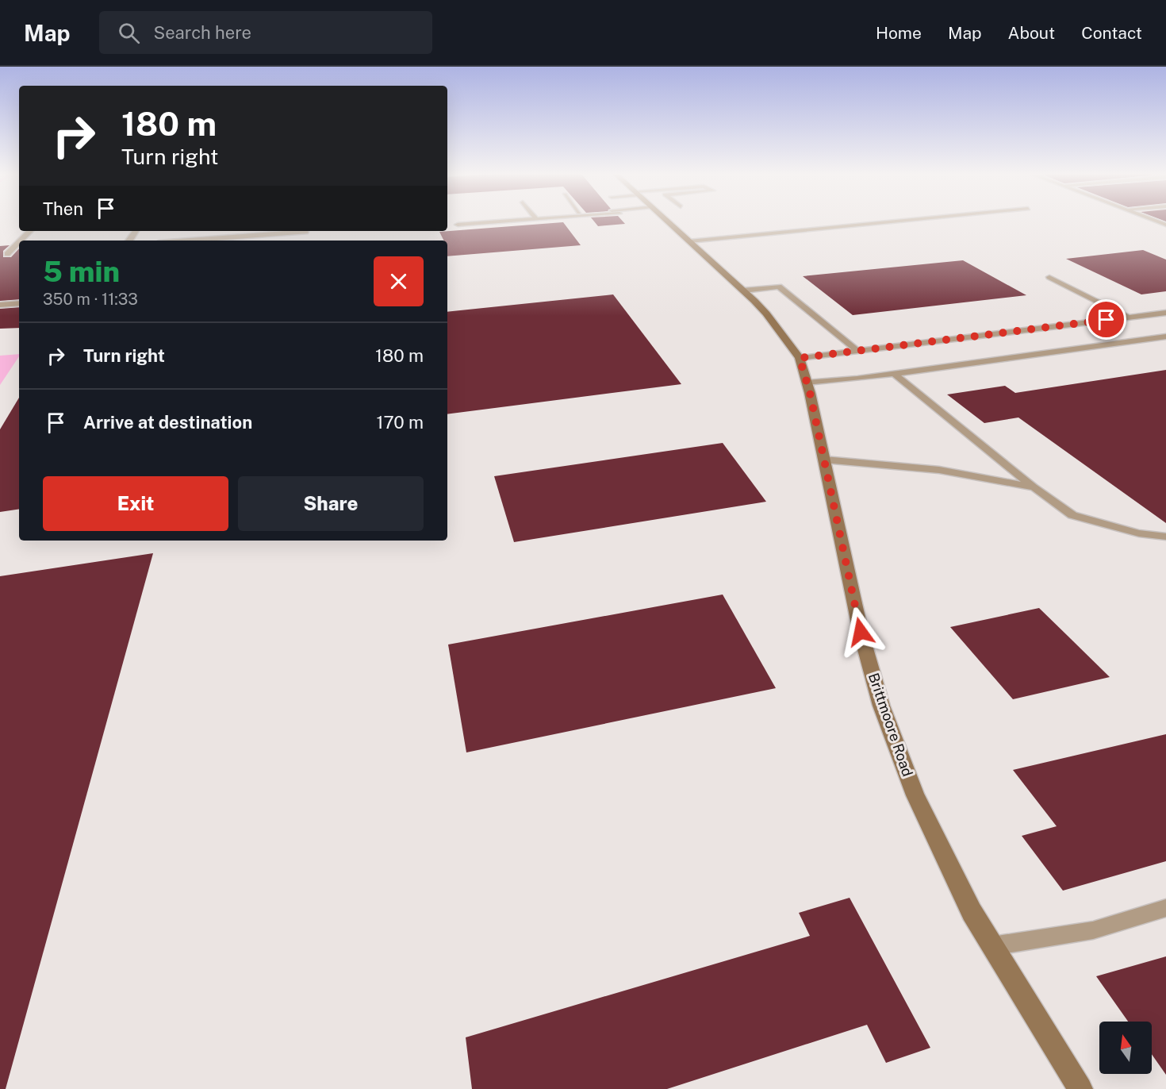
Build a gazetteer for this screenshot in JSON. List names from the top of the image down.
{
  "streets": {
    "main road": ["Brittmoore Road"]
  },
  "north": "top",
  "page": {
    "header": "Map",
    "search": "Search here",
    "nav": [
      "Home",
      "Map",
      "About",
      "Contact"
    ],
    "turn": ["180 m", "Turn right"],
    "then": "Then",
    "heading": ["5 min", "350 m · 11:33"],
    "list": [
      {
        "name": "Turn right",
        "value": "180 m"
      },
      {
        "name": "Arrive at destination",
        "value": "170 m"
      }
    ],
    "buttons": ["Exit", "Share"]
  }
}
